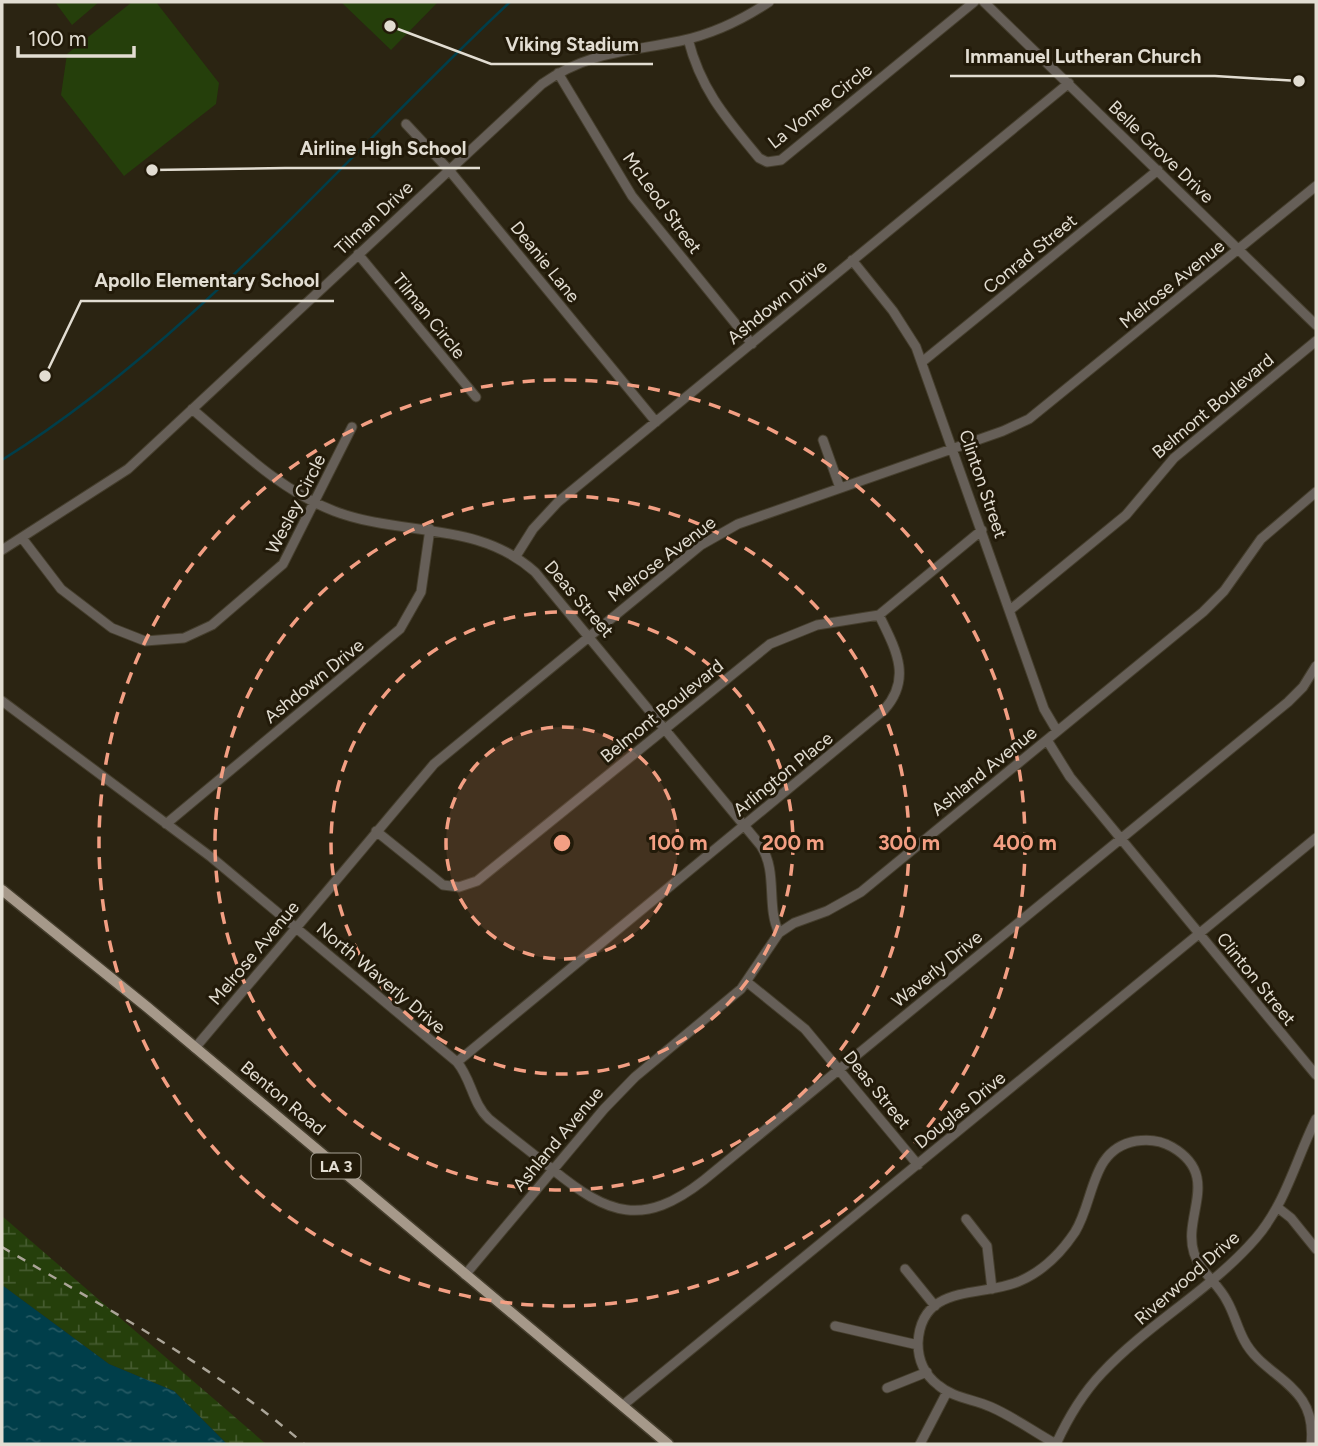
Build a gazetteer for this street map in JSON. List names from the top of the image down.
{
  "streets": {
    "main road": ["Benton Road", "LA 3"],
    "street": [
      "La Vonne Circle",
      "Belle Grove Drive",
      "McLeod Street",
      "Tilman Drive",
      "Conrad Street",
      "Deanie Lane",
      "Melrose Avenue",
      "Ashdown Drive",
      "Tilman Circle",
      "Belmont Boulevard",
      "Clinton Street",
      "Wesley Circle",
      "Deas Street",
      "Ashland Avenue",
      "Arlington Place",
      "Waverly Drive",
      "North Waverly Drive",
      "Douglas Drive",
      "Riverwood Drive"
    ]
  },
  "crossings": [
    ["La Vonne Circle", "Tilman Drive"],
    ["Belle Grove Drive", "Conrad Street"],
    ["Belle Grove Drive", "Melrose Avenue"],
    ["Belle Grove Drive", "Ashdown Drive"],
    ["McLeod Street", "Tilman Drive"],
    ["McLeod Street", "Ashdown Drive"],
    ["Tilman Drive", "Deanie Lane"],
    ["Tilman Drive", "Tilman Circle"],
    ["Tilman Drive", "Wesley Circle"],
    ["Tilman Drive", "Deas Street"],
    ["Conrad Street", "Clinton Street"],
    ["Deanie Lane", "Ashdown Drive"],
    ["Melrose Avenue", "Belmont Boulevard"],
    ["Melrose Avenue", "Clinton Street"],
    ["Melrose Avenue", "Deas Street"],
    ["Melrose Avenue", "North Waverly Drive"],
    ["Melrose Avenue", "Benton Road"],
    ["Ashdown Drive", "Clinton Street"],
    ["Ashdown Drive", "Deas Street"],
    ["Ashdown Drive", "North Waverly Drive"],
    ["Belmont Boulevard", "Clinton Street"],
    ["Belmont Boulevard", "Deas Street"],
    ["Belmont Boulevard", "Arlington Place"],
    ["Clinton Street", "Ashland Avenue"],
    ["Clinton Street", "Waverly Drive"],
    ["Clinton Street", "Douglas Drive"],
    ["Wesley Circle", "Deas Street"],
    ["Deas Street", "Ashland Avenue"],
    ["Deas Street", "Arlington Place"],
    ["Deas Street", "Waverly Drive"],
    ["Deas Street", "Douglas Drive"],
    ["Ashland Avenue", "Waverly Drive"],
    ["Ashland Avenue", "North Waverly Drive"],
    ["Ashland Avenue", "Benton Road"],
    ["Arlington Place", "North Waverly Drive"],
    ["Waverly Drive", "North Waverly Drive"],
    ["Benton Road", "Douglas Drive"]
  ],
  "places": [
    "Viking Stadium",
    "Immanuel Lutheran Church",
    "Airline High School",
    "Apollo Elementary School"
  ],
  "scale_bar": "100 m",
  "rings": [
    "100 m",
    "200 m",
    "300 m",
    "400 m"
  ]
}
